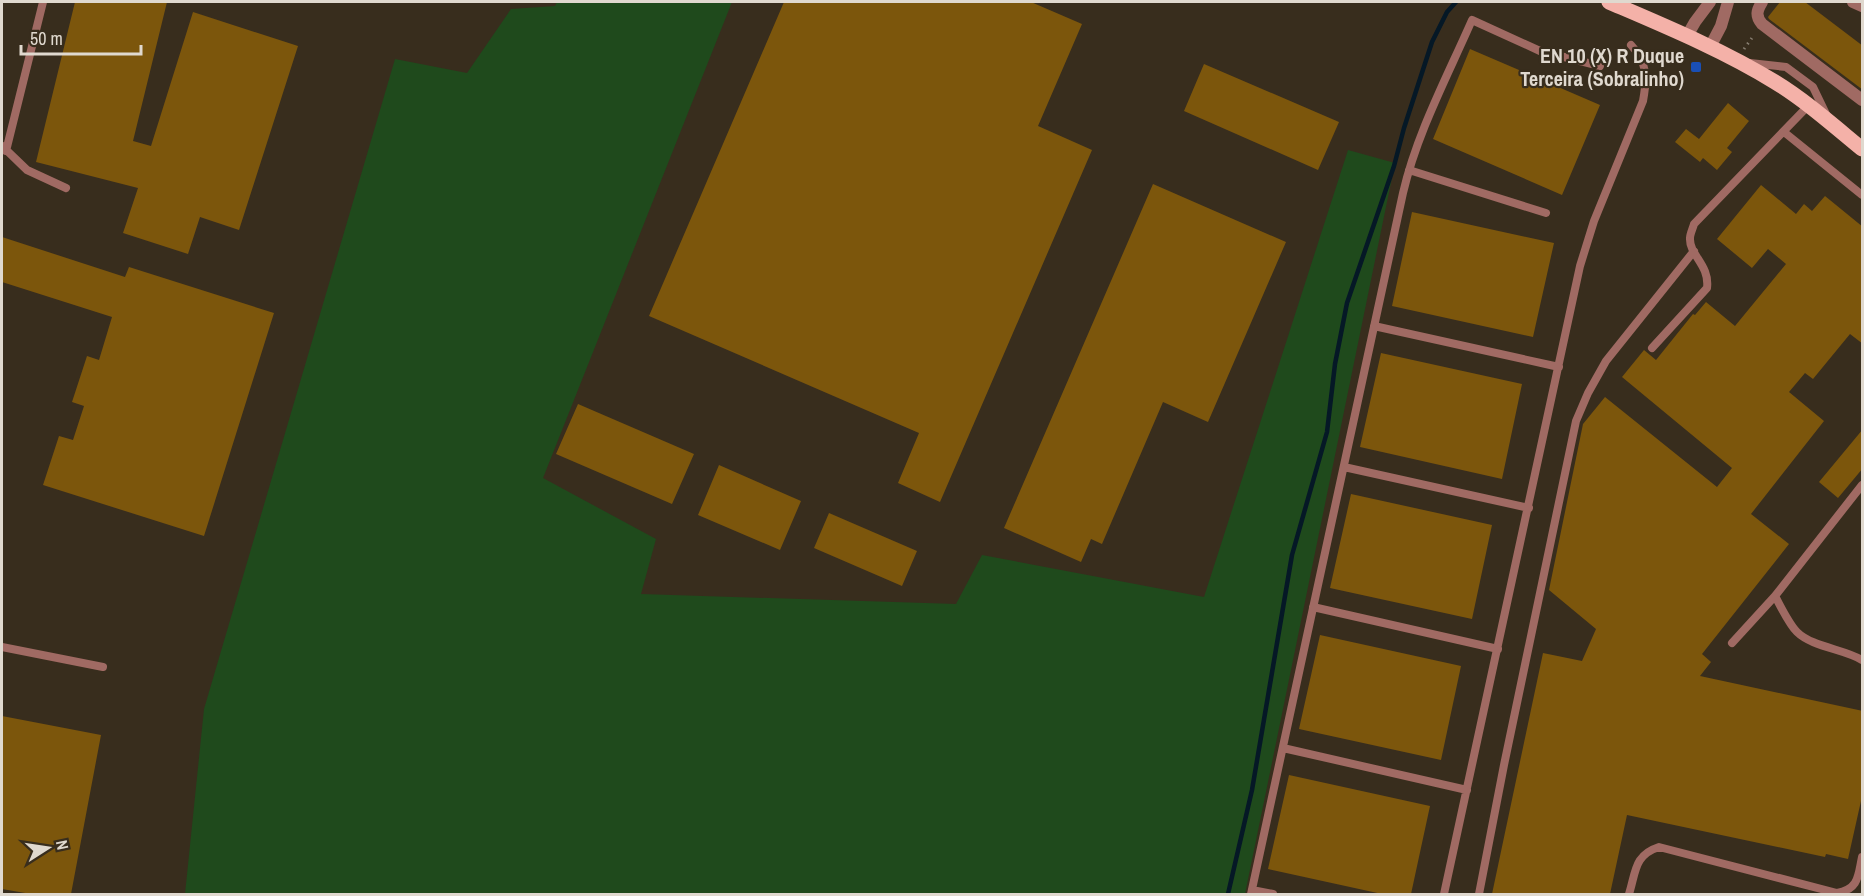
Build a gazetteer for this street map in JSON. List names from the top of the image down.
{
  "places": {
    "transit": ["EN 10 (X) R Duque Terceira (Sobralinho)"]
  },
  "scale_bar": "50 m",
  "north": "right"
}
